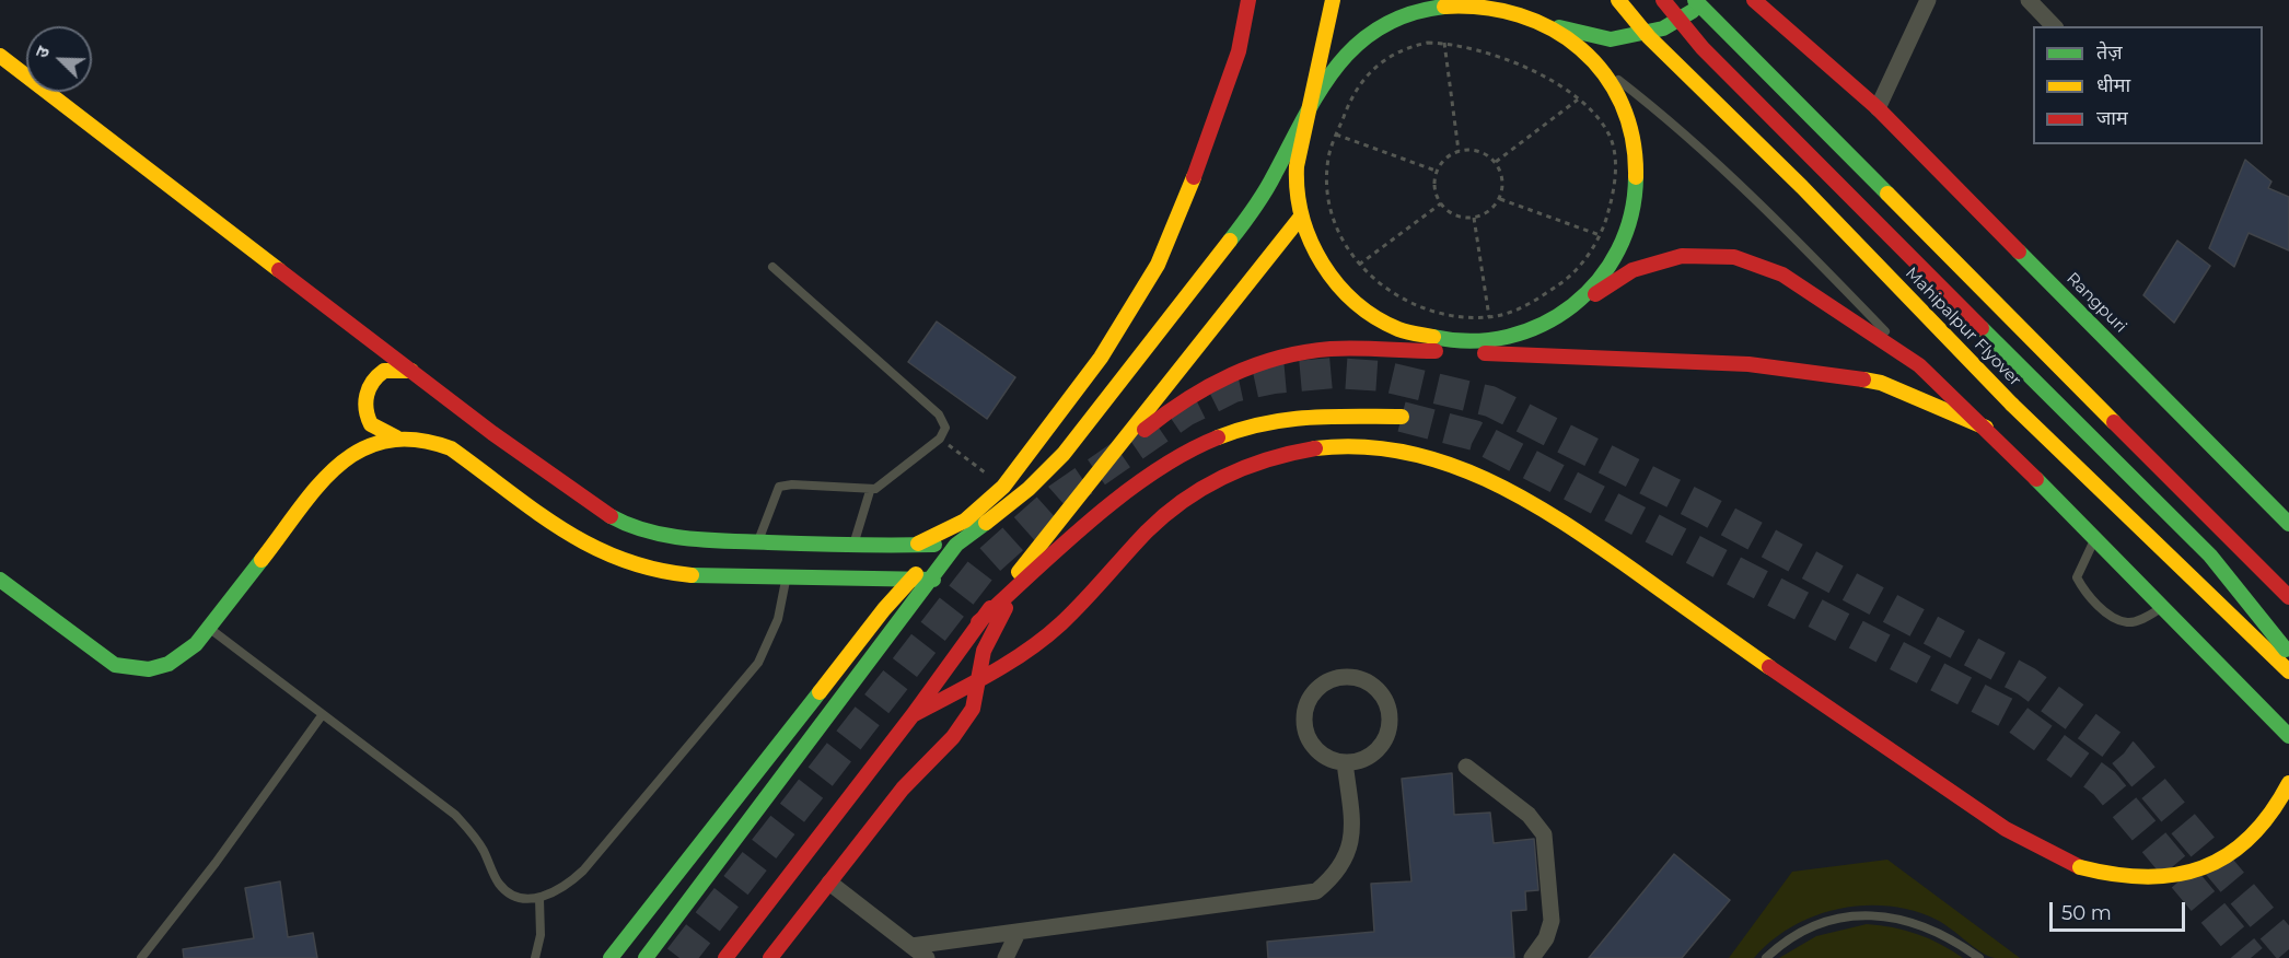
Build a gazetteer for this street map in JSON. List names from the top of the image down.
{
  "streets": {
    "main road": ["Rangpuri", "Mahipalpur Flyover"]
  },
  "legend": ["तेज़", "धीमा", "जाम"],
  "scale_bar": "50 m",
  "north": "top left"
}
